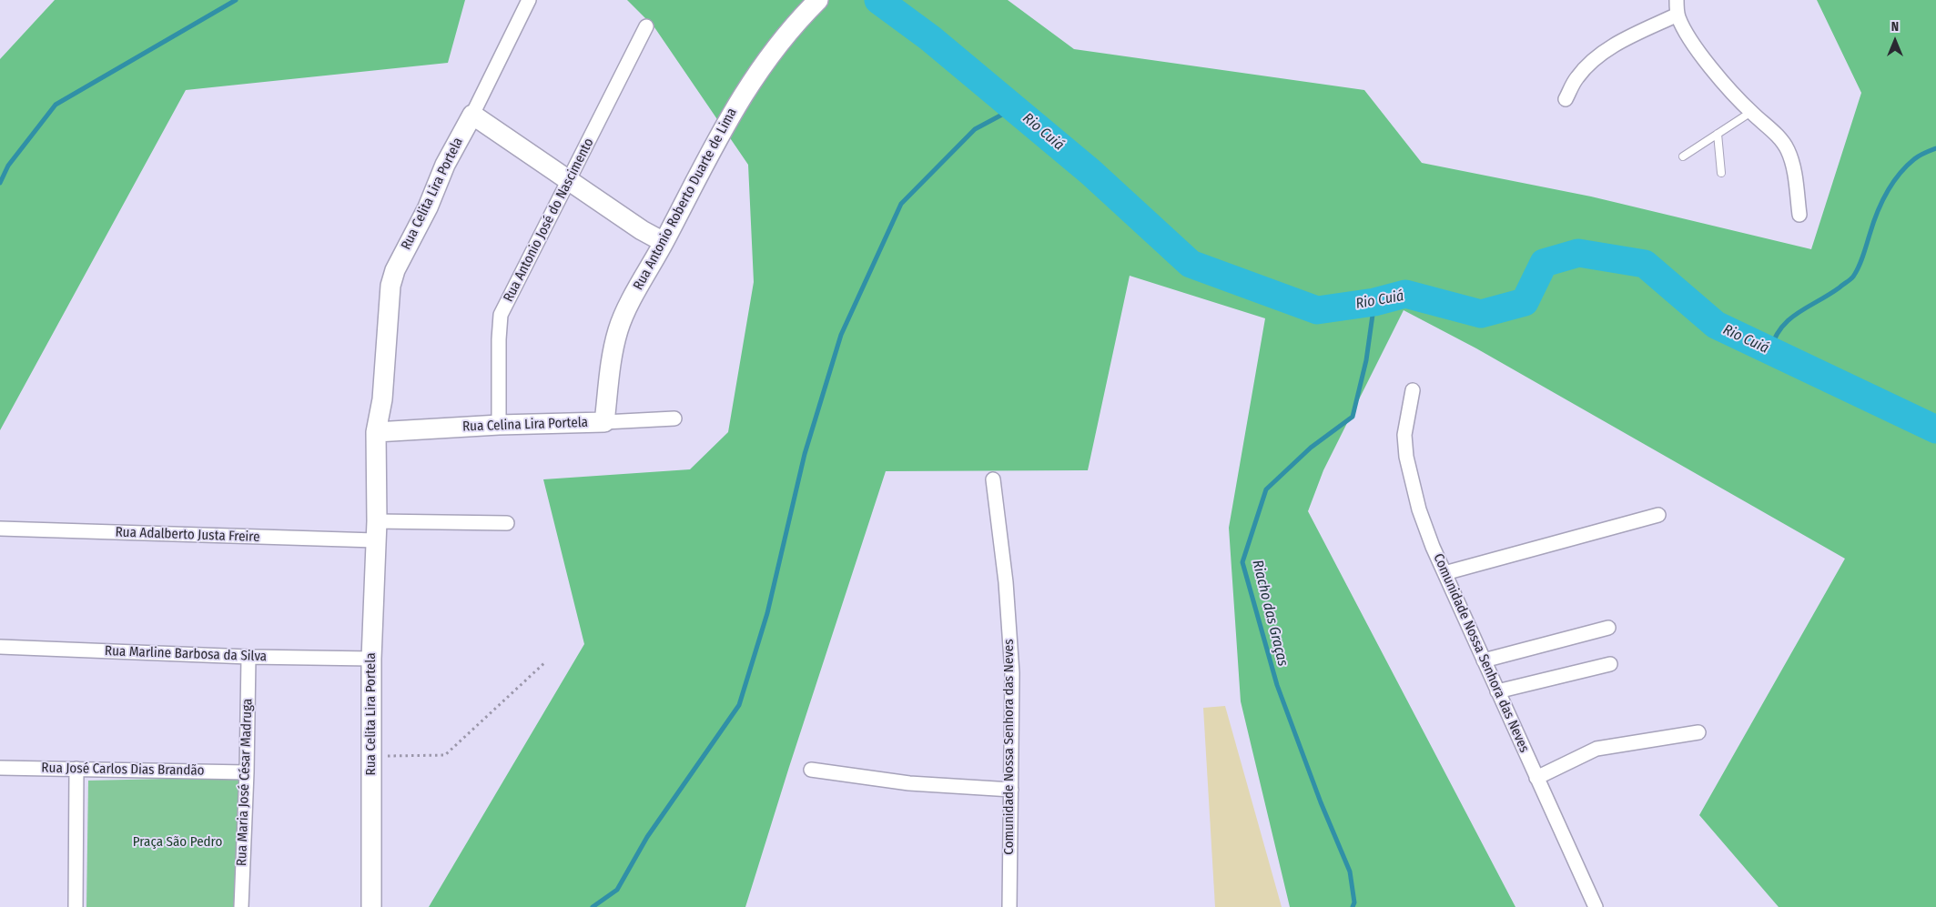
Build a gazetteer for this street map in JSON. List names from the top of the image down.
{
  "streets": {
    "main road": ["Rua Celita Lira Portela", "Rua Antonio Roberto Duarte de Lima", "Rua Celina Lira Portela"],
    "street": [
      "Rua Antonio José do Nascimento",
      "Rua Adalberto Justa Freire",
      "Comunidade Nossa Senhora das Neves",
      "Rua Marline Barbosa da Silva",
      "Rua José Carlos Dias Brandão",
      "Rua Maria José César Madruga"
    ]
  },
  "crossings": [
    ["Rua Celita Lira Portela", "Rua Celina Lira Portela"],
    ["Rua Celita Lira Portela", "Rua Adalberto Justa Freire"],
    ["Rua Celita Lira Portela", "Rua Marline Barbosa da Silva"],
    ["Rua Antonio Roberto Duarte de Lima", "Rua Celina Lira Portela"],
    ["Rua Antonio José do Nascimento", "Rua Celina Lira Portela"],
    ["Rua Marline Barbosa da Silva", "Rua Maria José César Madruga"],
    ["Rua José Carlos Dias Brandão", "Rua Maria José César Madruga"]
  ],
  "water": ["Rio Cuiá", "Riacho das Graças"],
  "parks": ["Praça São Pedro"],
  "north": "top"
}
